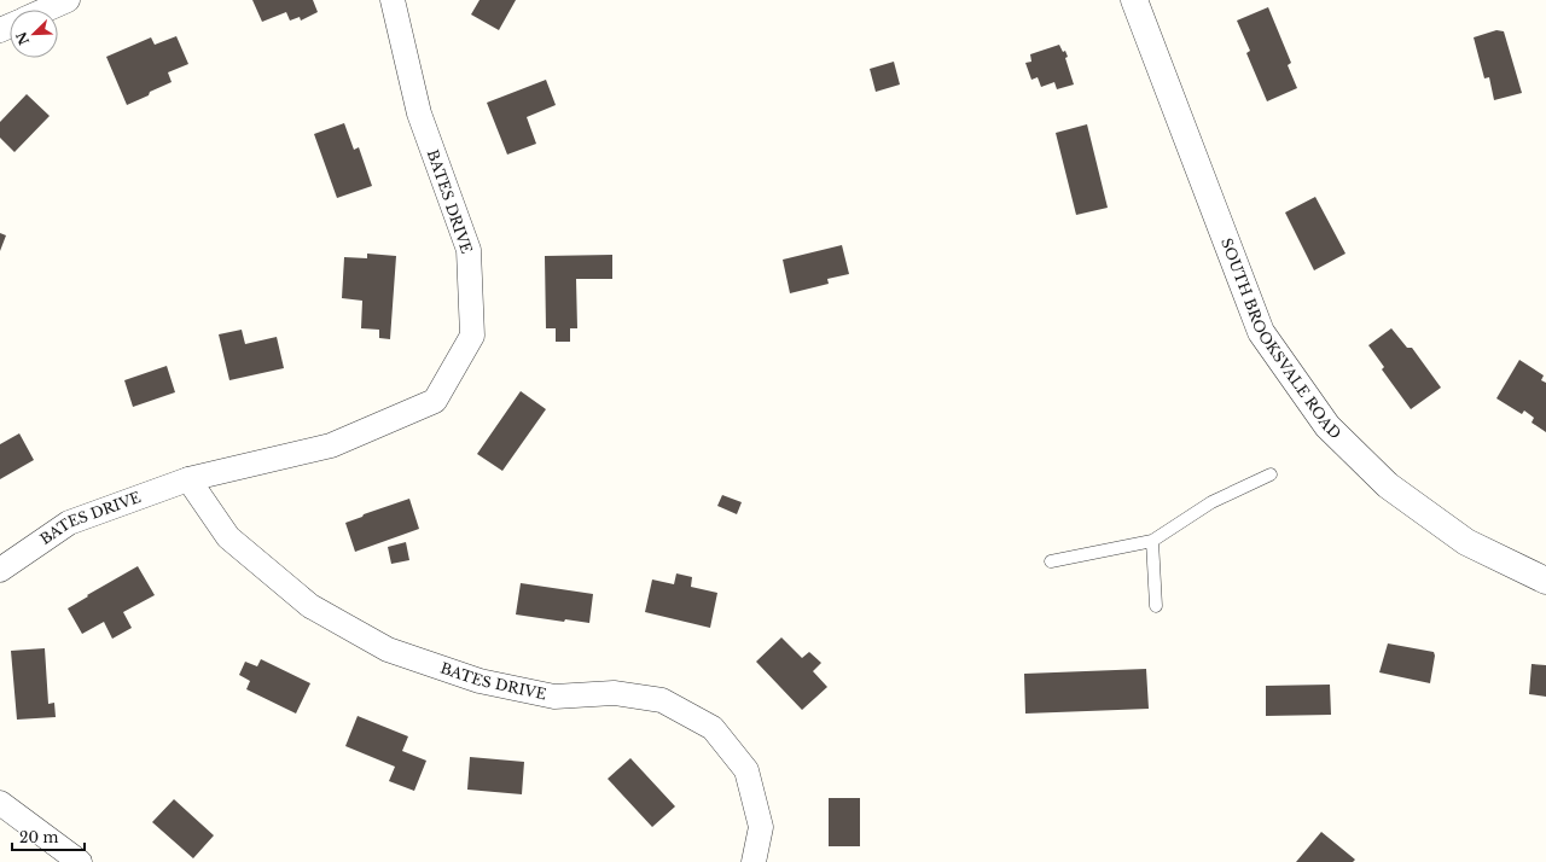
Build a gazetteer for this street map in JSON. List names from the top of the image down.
{
  "streets": {
    "street": ["BATES DRIVE", "SOUTH BROOKSVALE ROAD"]
  },
  "scale_bar": "20 m",
  "north": "bottom left"
}
